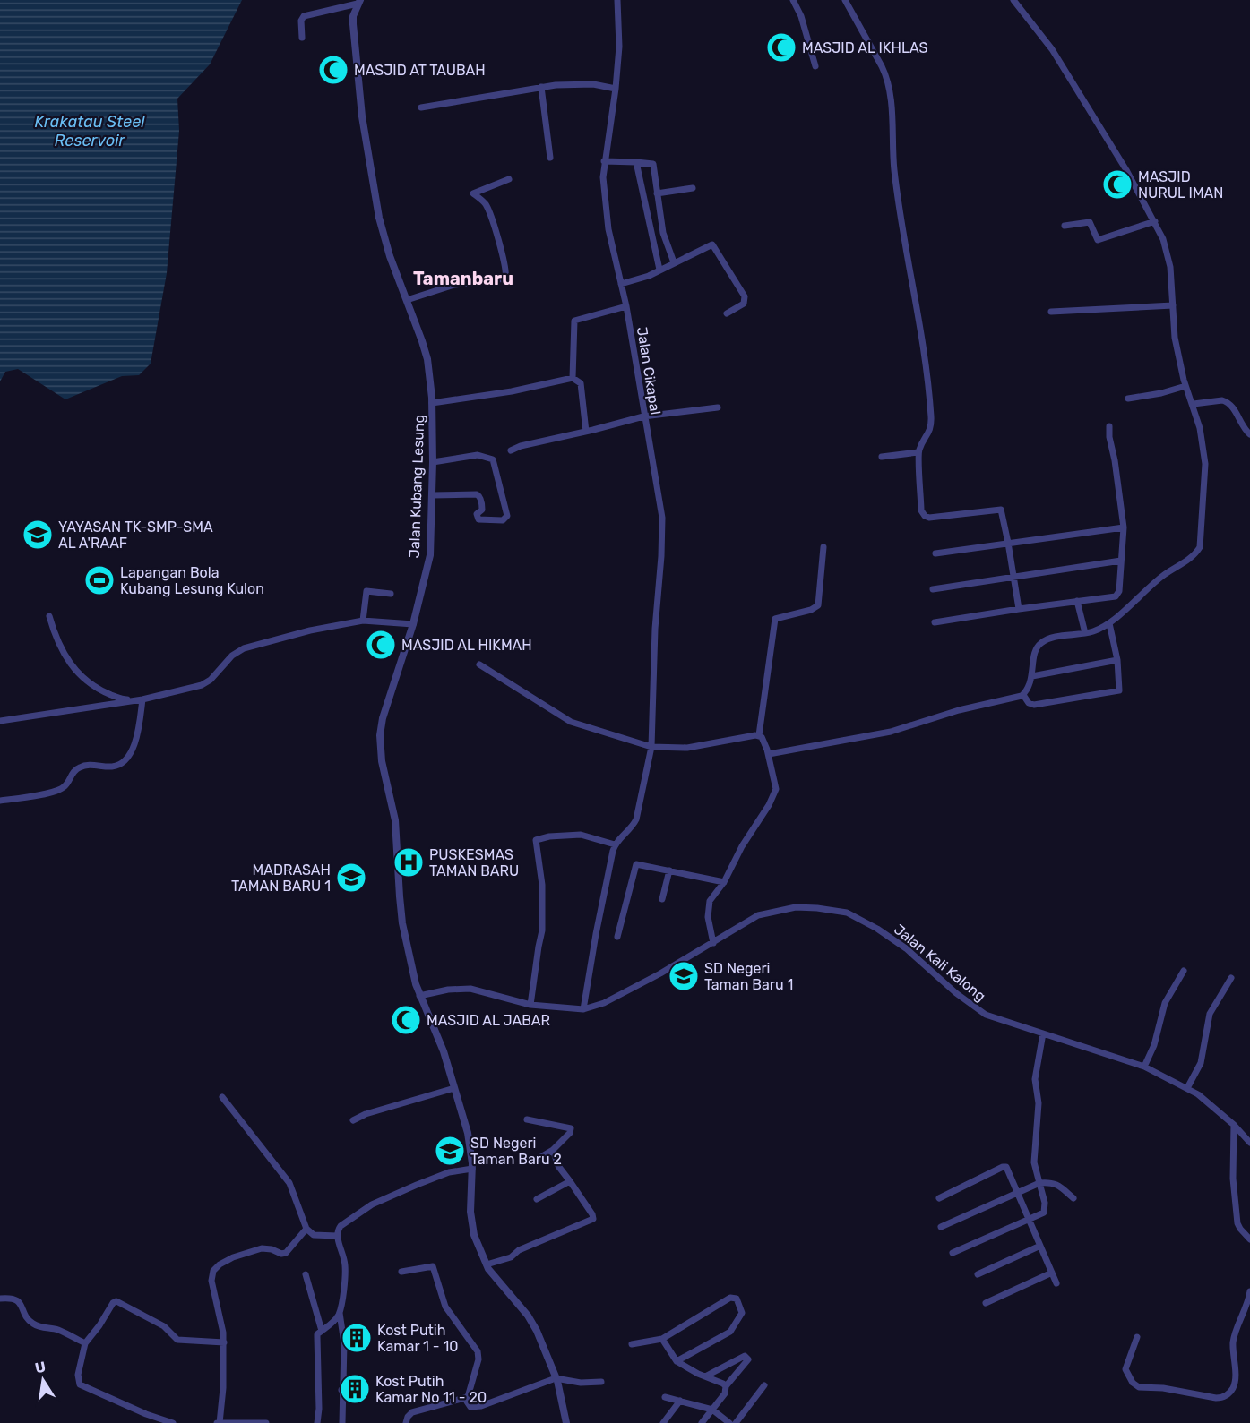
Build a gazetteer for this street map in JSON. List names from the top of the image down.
{
  "streets": {
    "street": ["Jalan Cikapal", "Jalan Kubang Lesung", "Jalan Kali Kalong"]
  },
  "crossings": [
    ["Jalan Kubang Lesung", "Jalan Kali Kalong"]
  ],
  "districts": ["Tamanbaru"],
  "water": ["Krakatau Steel Reservoir"],
  "places": {
    "mosque": [
      "MASJID AL IKHLAS",
      "MASJID AT TAUBAH",
      "MASJID NURUL IMAN",
      "MASJID AL HIKMAH",
      "MASJID AL JABAR"
    ],
    "school or university": [
      "YAYASAN TK-SMP-SMA AL A'RAAF",
      "MADRASAH TAMAN BARU 1",
      "SD Negeri Taman Baru 1",
      "SD Negeri Taman Baru 2"
    ],
    "sports": ["Lapangan Bola Kubang Lesung Kulon"],
    "hospital": ["PUSKESMAS TAMAN BARU"],
    "building": ["Kost Putih Kamar 1 - 10", "Kost Putih Kamar No 11 - 20"]
  },
  "north": "top"
}
